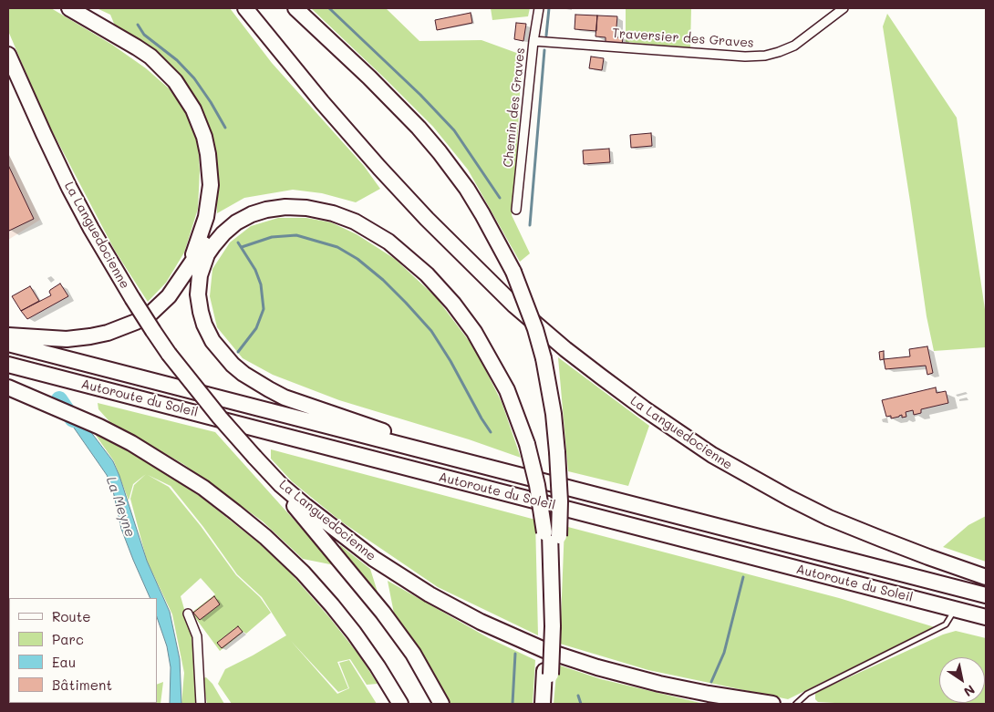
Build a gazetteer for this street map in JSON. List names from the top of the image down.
{
  "streets": {
    "highway": ["La Languedocienne", "Autoroute du Soleil"],
    "street": ["Traversier des Graves", "Chemin des Graves"]
  },
  "crossings": [
    ["Traversier des Graves", "Chemin des Graves"]
  ],
  "water": ["La Meyne"],
  "legend": [
    "Route",
    "Parc",
    "Eau",
    "Bâtiment"
  ],
  "north": "bottom right"
}
